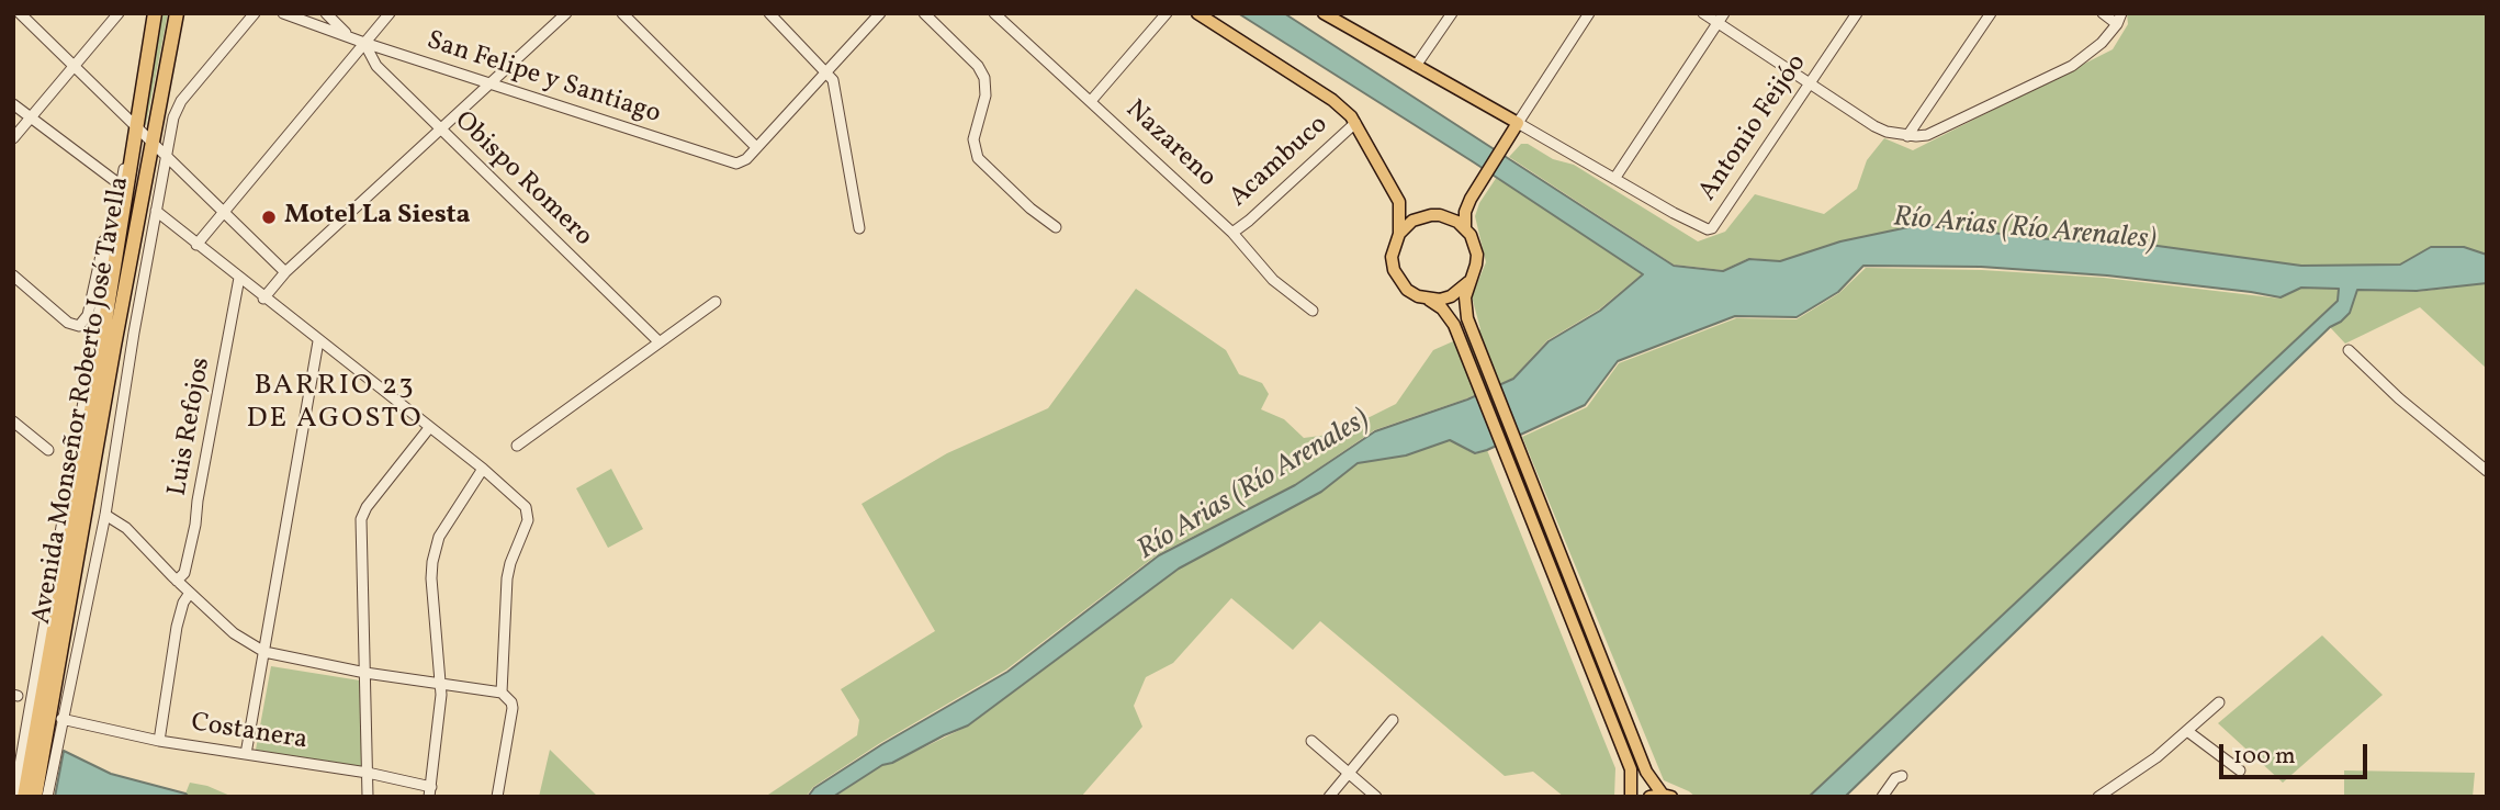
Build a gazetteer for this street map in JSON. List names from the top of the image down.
{
  "streets": {
    "highway": ["Avenida Monseñor Roberto José Tavella"],
    "street": [
      "San Felipe y Santiago",
      "Antonio Feijóo",
      "Nazareno",
      "Acambuco",
      "Obispo Romero",
      "Luis Refojos",
      "Costanera"
    ]
  },
  "crossings": [
    ["San Felipe y Santiago", "Obispo Romero"],
    ["Nazareno", "Acambuco"],
    ["Avenida Monseñor Roberto José Tavella", "Costanera"]
  ],
  "districts": ["BARRIO 23 DE AGOSTO"],
  "water": ["Río Arias (Río Arenales)"],
  "places": ["Motel La Siesta"],
  "scale_bar": "100 m"
}
